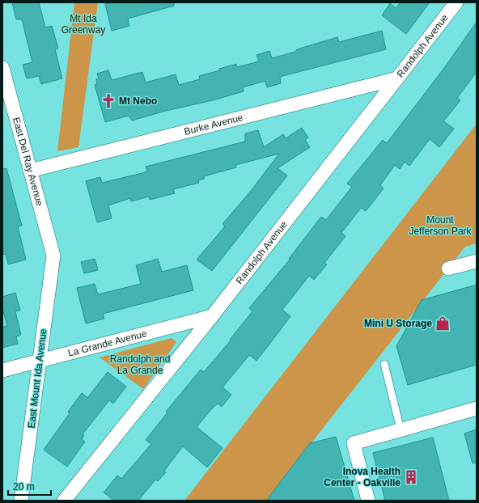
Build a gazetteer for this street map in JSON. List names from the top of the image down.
{
  "streets": {
    "street": [
      "Randolph Avenue",
      "Burke Avenue",
      "East Del Ray Avenue",
      "La Grande Avenue",
      "East Mount Ida Avenue"
    ]
  },
  "crossings": [
    ["Randolph Avenue", "Burke Avenue"],
    ["Randolph Avenue", "La Grande Avenue"],
    ["Burke Avenue", "East Del Ray Avenue"],
    ["East Del Ray Avenue", "East Mount Ida Avenue"],
    ["La Grande Avenue", "East Mount Ida Avenue"]
  ],
  "parks": ["Mt Ida Greenway", "Mount Jefferson Park", "Randolph and La Grande"],
  "places": {
    "church": ["Mt Nebo"],
    "shop": ["Mini U Storage"],
    "building": ["Inova Health Center - Oakville"]
  },
  "scale_bar": "20 m"
}
